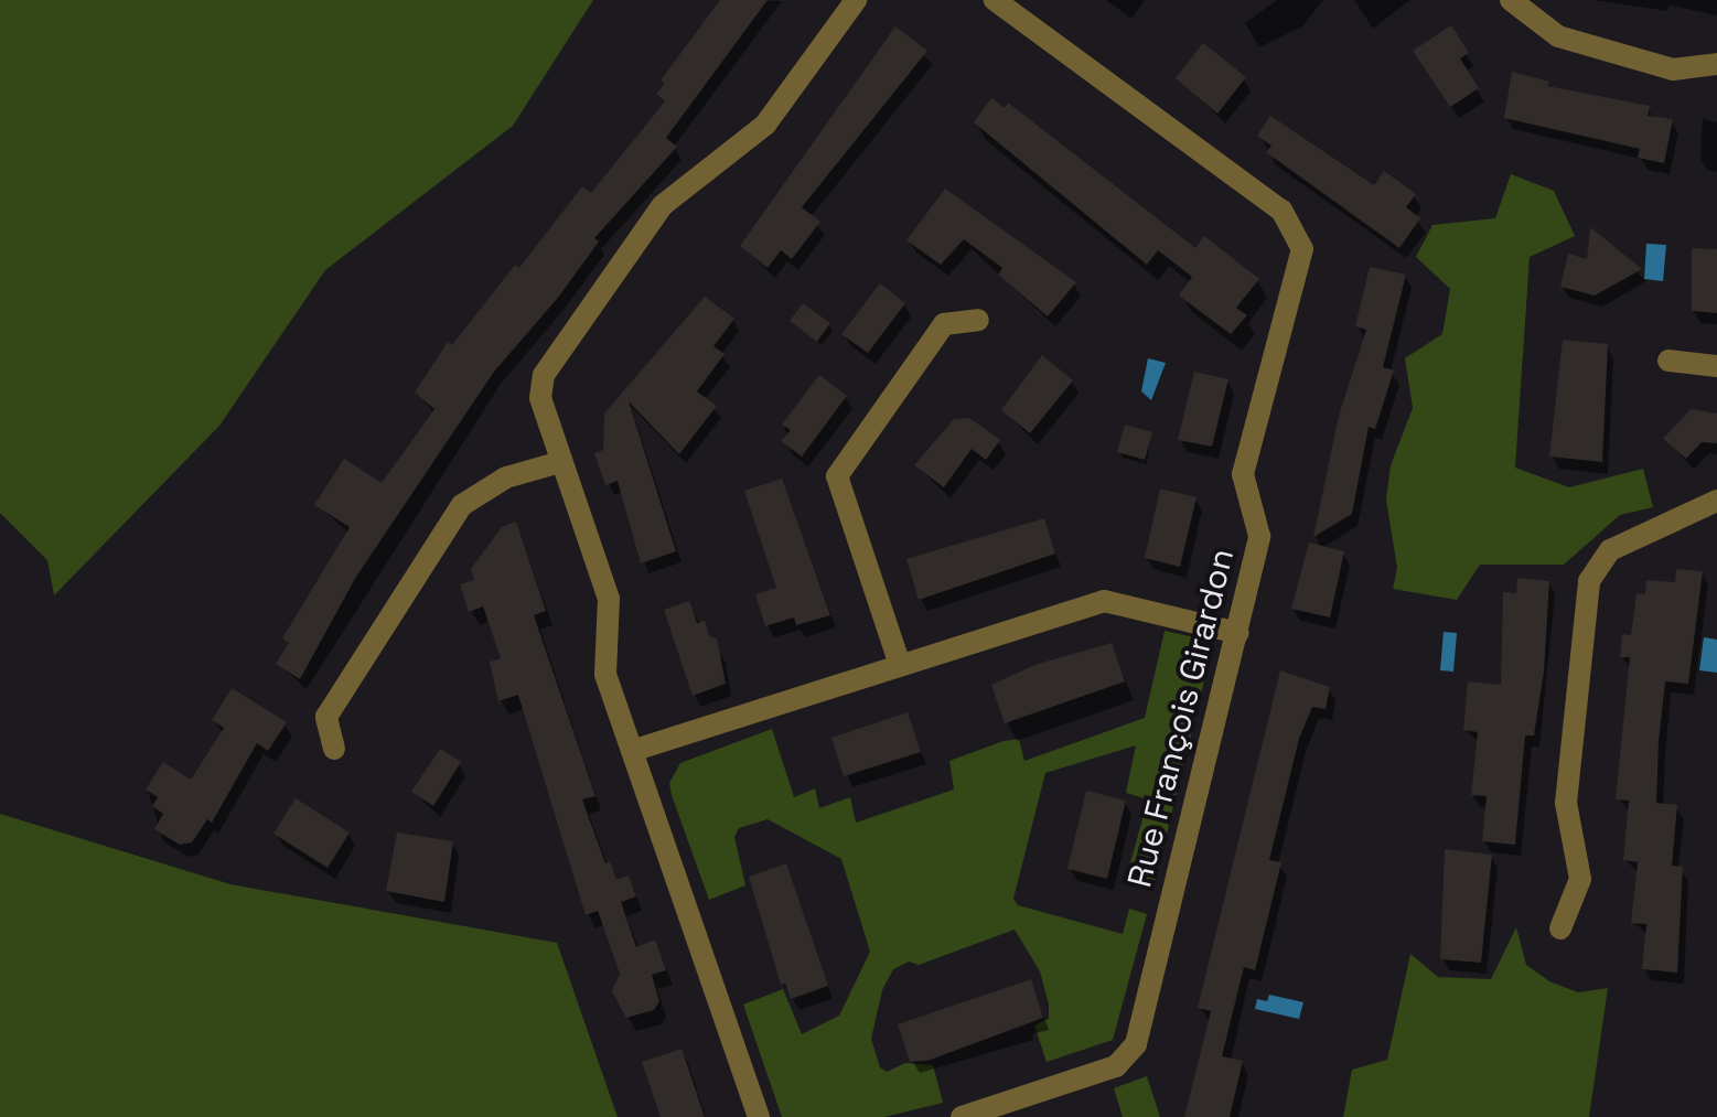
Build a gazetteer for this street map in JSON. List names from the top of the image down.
{
  "streets": {
    "street": ["Rue François Girardon"]
  }
}
